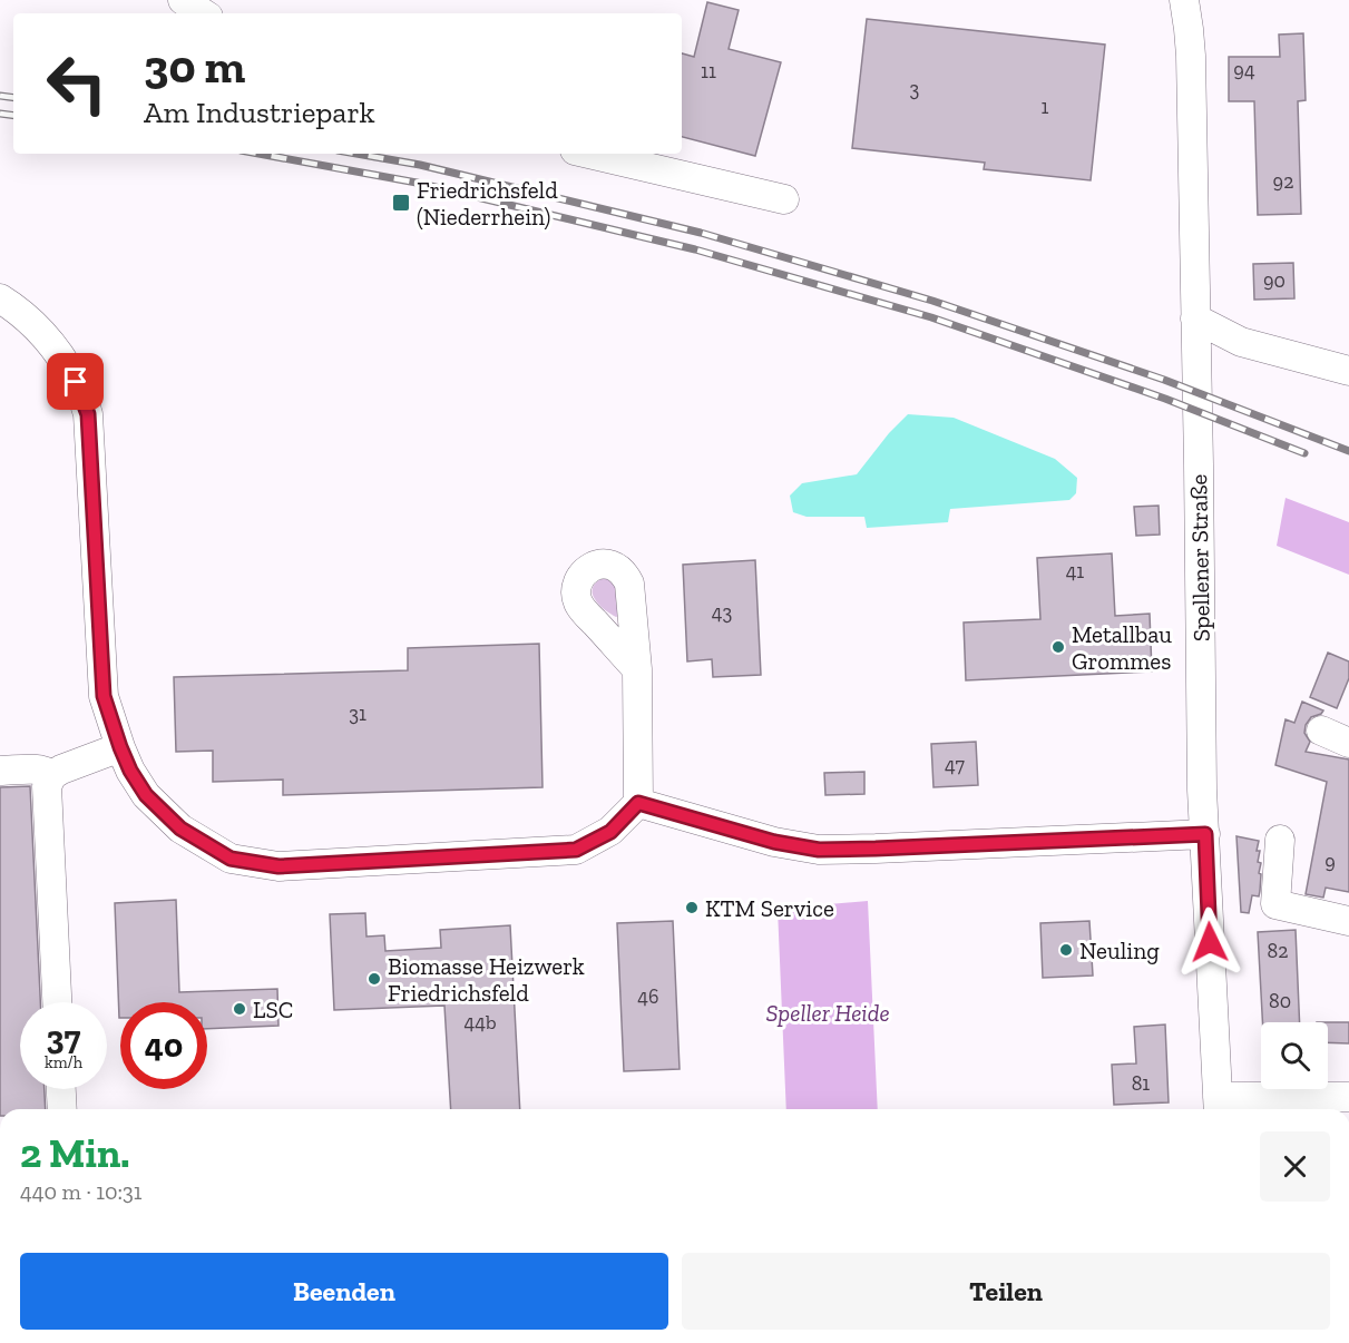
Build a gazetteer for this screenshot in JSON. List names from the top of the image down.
{
  "streets": {
    "street": ["Spellener Straße"]
  },
  "parks": ["Speller Heide"],
  "places": {
    "transit": ["Friedrichsfeld (Niederrhein)"],
    "other": [
      "Metallbau Grommes",
      "KTM Service",
      "Neuling",
      "Biomasse Heizwerk Friedrichsfeld",
      "LSC"
    ]
  },
  "house_numbers": [
    "94",
    "11",
    "3",
    "1",
    "92",
    "90",
    "41",
    "43",
    "31",
    "47",
    "9",
    "82",
    "46",
    "80",
    "44b",
    "81"
  ],
  "page": {
    "turn": ["30 m", "Am Industriepark"],
    "speed": "37 km/h",
    "limit": "40",
    "heading": ["2 Min.", "440 m · 10:31"],
    "buttons": ["Beenden", "Teilen"]
  }
}
